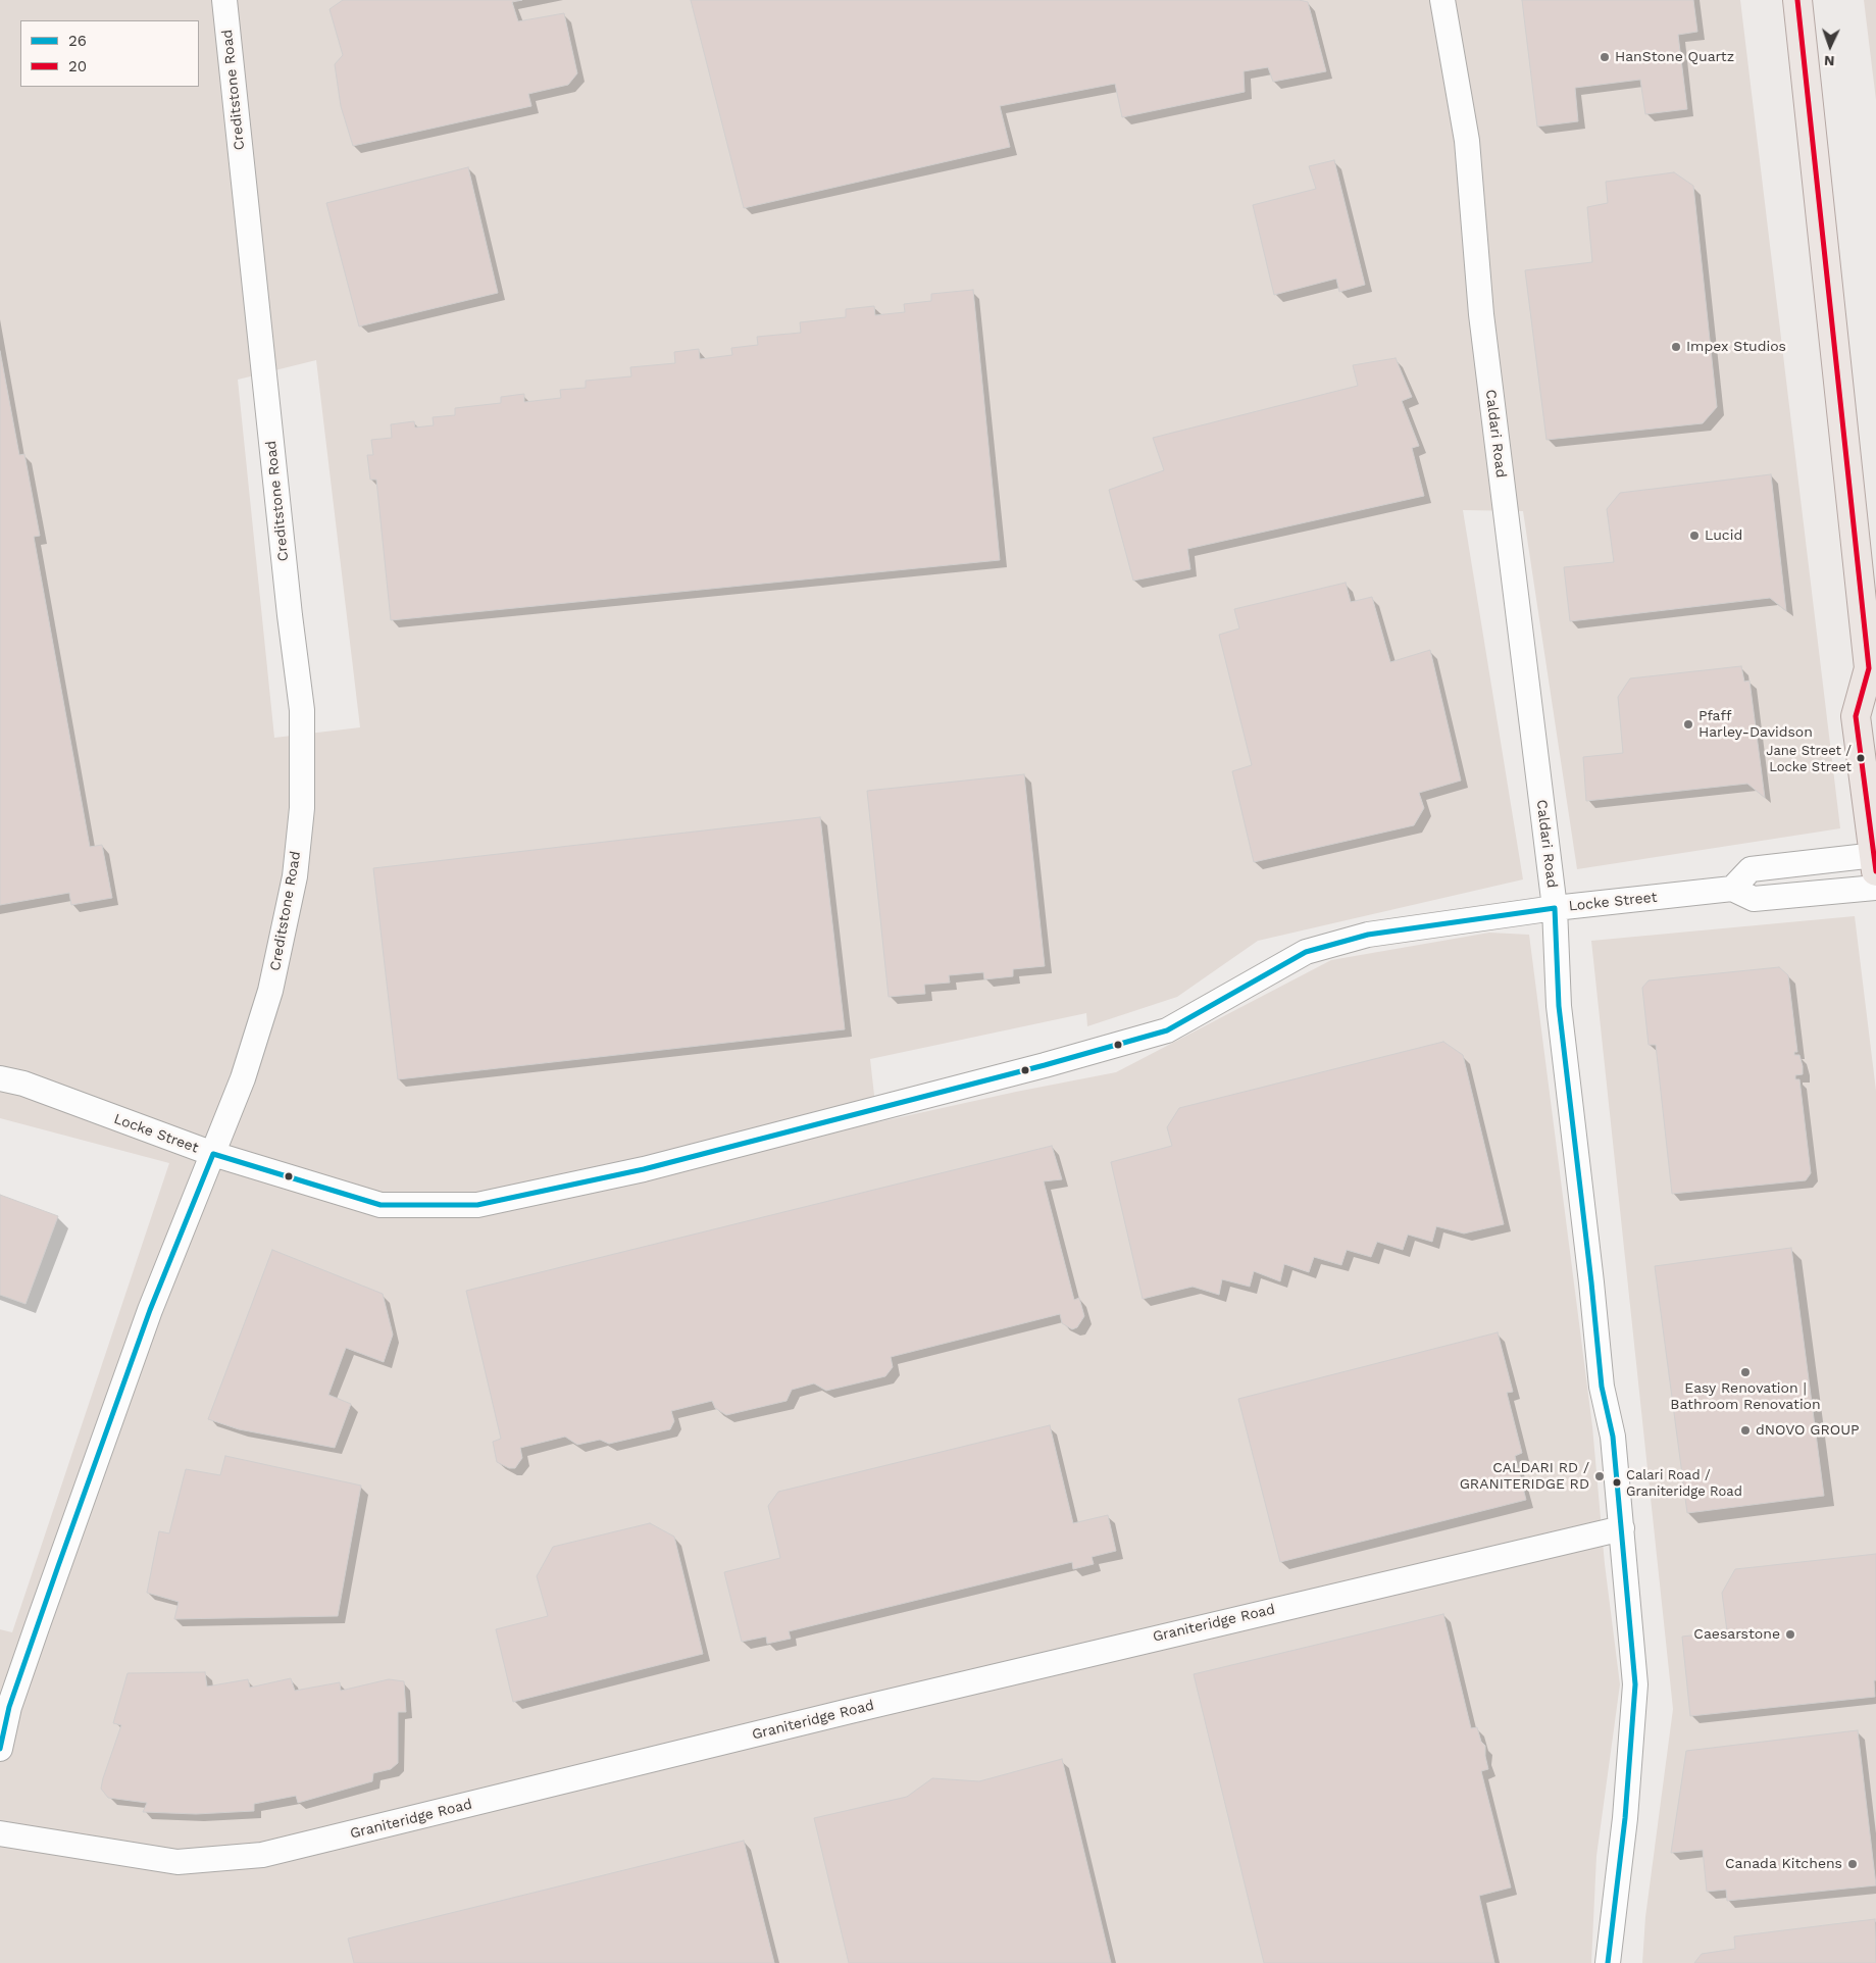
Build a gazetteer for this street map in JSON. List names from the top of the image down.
{
  "streets": {
    "street": [
      "Creditstone Road",
      "Caldari Road",
      "Locke Street",
      "Graniteridge Road"
    ]
  },
  "crossings": [
    ["Creditstone Road", "Locke Street"],
    ["Caldari Road", "Locke Street"],
    ["Caldari Road", "Graniteridge Road"]
  ],
  "places": [
    "HanStone Quartz",
    "Impex Studios",
    "Lucid",
    "Pfaff Harley-Davidson",
    "Jane Street / Locke Street",
    "Easy Renovation | Bathroom Renovation",
    "dNOVO GROUP",
    "CALDARI RD / GRANITERIDGE RD",
    "Calari Road / Graniteridge Road",
    "Caesarstone",
    "Canada Kitchens"
  ],
  "lines": ["transit line 20", "transit line 26"],
  "legend": ["26", "20"],
  "north": "bottom"
}
